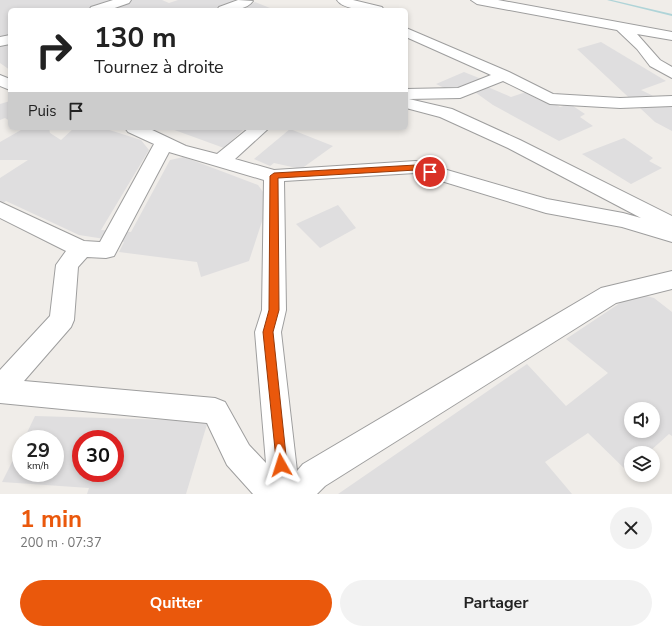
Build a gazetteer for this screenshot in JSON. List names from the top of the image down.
{
  "page": {
    "turn": ["130 m", "Tournez à droite"],
    "then": "Puis",
    "speed": "29 km/h",
    "limit": "30",
    "heading": ["1 min", "200 m · 07:37"],
    "buttons": ["Quitter", "Partager"]
  }
}
